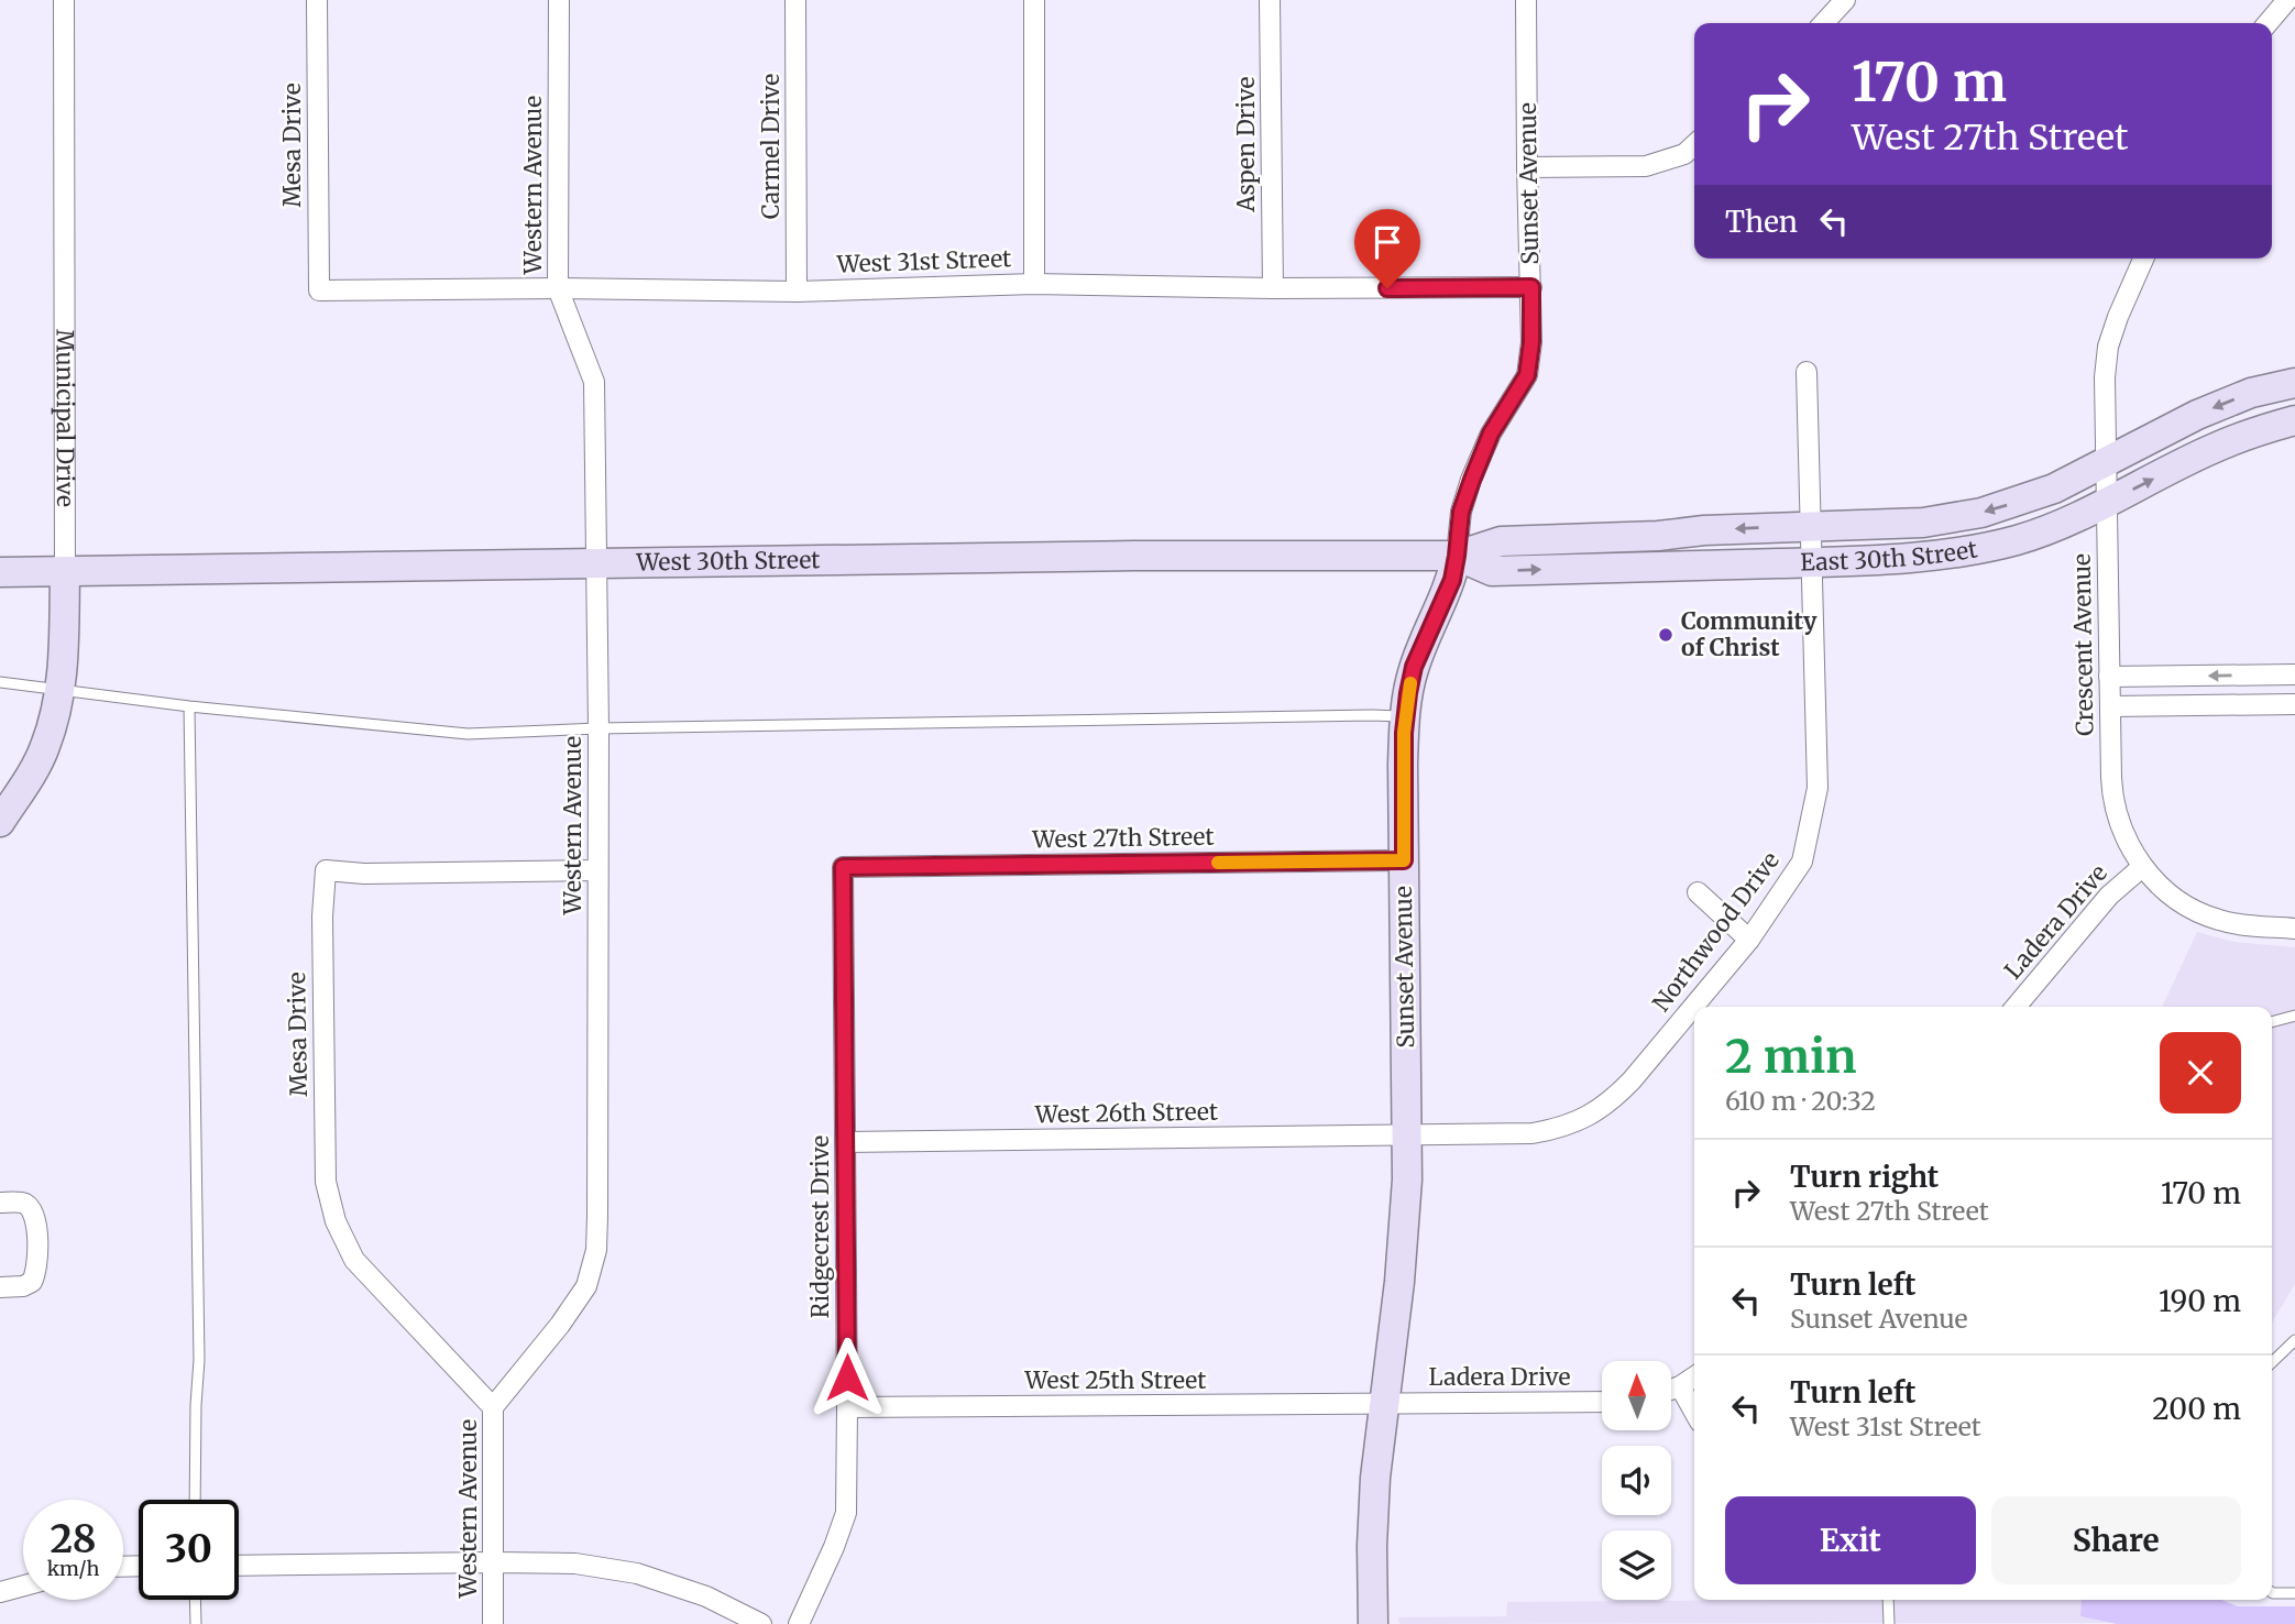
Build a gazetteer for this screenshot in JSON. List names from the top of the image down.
{
  "streets": {
    "main road": [
      "Sunset Avenue",
      "Municipal Drive",
      "East 30th Street",
      "West 30th Street"
    ],
    "street": [
      "Aspen Drive",
      "Mesa Drive",
      "Carmel Drive",
      "Western Avenue",
      "West 31st Street",
      "Crescent Avenue",
      "West 27th Street",
      "Ladera Drive",
      "Northwood Drive",
      "West 26th Street",
      "Ridgecrest Drive",
      "West 25th Street"
    ]
  },
  "crossings": [
    ["Aspen Drive", "West 31st Street"],
    ["Mesa Drive", "Western Avenue"],
    ["Mesa Drive", "West 31st Street"],
    ["Carmel Drive", "West 31st Street"],
    ["Sunset Avenue", "West 31st Street"],
    ["Sunset Avenue", "East 30th Street"],
    ["Sunset Avenue", "West 30th Street"],
    ["Sunset Avenue", "West 27th Street"],
    ["Sunset Avenue", "Ladera Drive"],
    ["Sunset Avenue", "Northwood Drive"],
    ["Sunset Avenue", "West 26th Street"],
    ["Sunset Avenue", "West 25th Street"],
    ["Western Avenue", "West 31st Street"],
    ["Western Avenue", "West 30th Street"],
    ["Municipal Drive", "West 30th Street"],
    ["East 30th Street", "West 30th Street"],
    ["East 30th Street", "Crescent Avenue"],
    ["East 30th Street", "Northwood Drive"],
    ["Crescent Avenue", "Ladera Drive"],
    ["West 27th Street", "Ridgecrest Drive"],
    ["Ladera Drive", "West 25th Street"],
    ["Northwood Drive", "West 26th Street"],
    ["West 26th Street", "Ridgecrest Drive"],
    ["Ridgecrest Drive", "West 25th Street"]
  ],
  "places": ["Community of Christ"],
  "north": "top",
  "page": {
    "turn": ["170 m", "West 27th Street"],
    "then": "Then",
    "heading": ["2 min", "610 m · 20:32"],
    "list": [
      {
        "name": "Turn right",
        "note": "West 27th Street",
        "value": "170 m"
      },
      {
        "name": "Turn left",
        "note": "Sunset Avenue",
        "value": "190 m"
      },
      {
        "name": "Turn left",
        "note": "West 31st Street",
        "value": "200 m"
      }
    ],
    "buttons": ["Exit", "Share"],
    "speed": "28 km/h",
    "limit": "30"
  }
}
